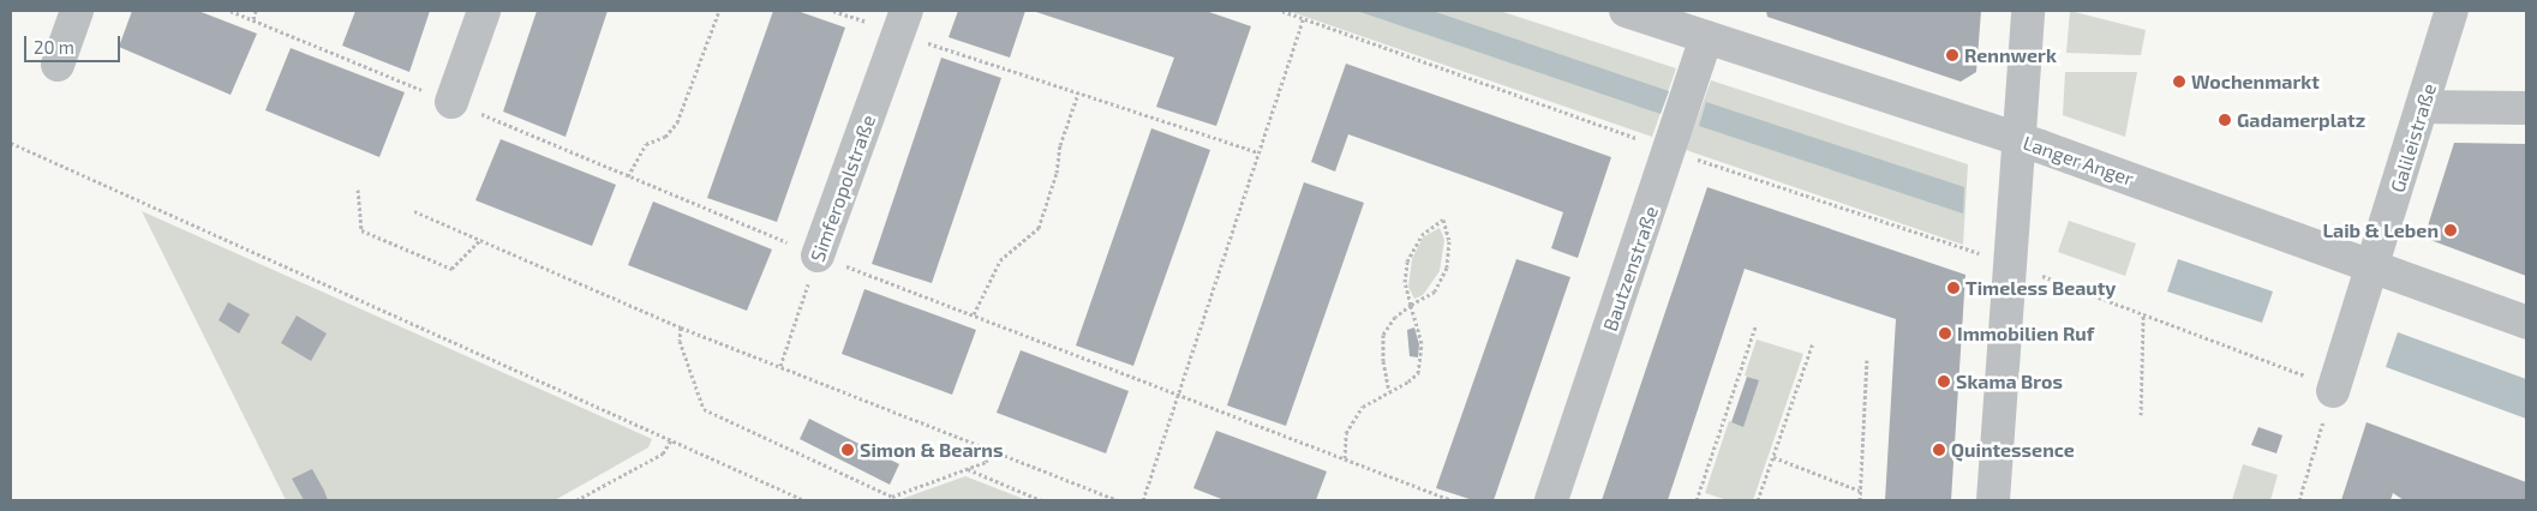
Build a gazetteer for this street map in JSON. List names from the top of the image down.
{
  "streets": {
    "street": [
      "Galileistraße",
      "Langer Anger",
      "Simferopolstraße",
      "Bautzenstraße"
    ]
  },
  "crossings": [
    ["Galileistraße", "Langer Anger"],
    ["Langer Anger", "Bautzenstraße"]
  ],
  "places": [
    "Rennwerk",
    "Wochenmarkt",
    "Gadamerplatz",
    "Laib & Leben",
    "Timeless Beauty",
    "Immobilien Ruf",
    "Skama Bros",
    "Simon & Bearns",
    "Quintessence"
  ],
  "scale_bar": "20 m"
}
